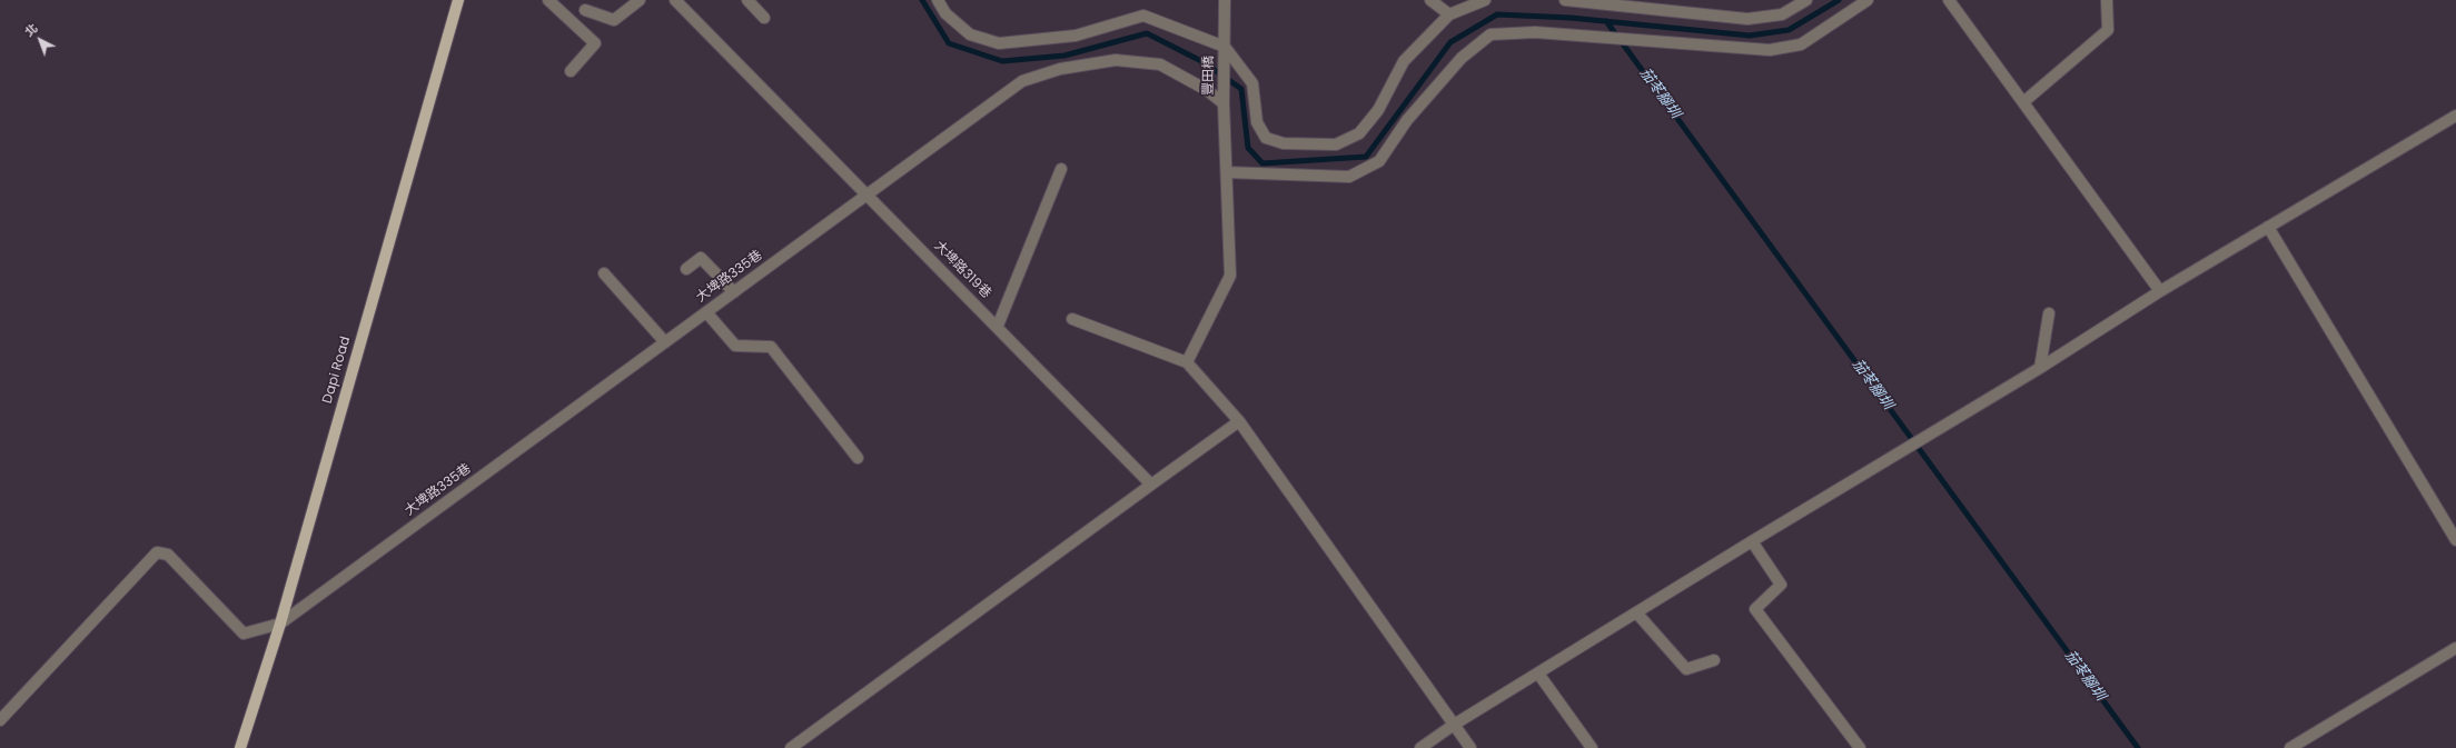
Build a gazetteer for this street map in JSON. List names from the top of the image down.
{
  "streets": {
    "main road": ["Dapi Road"],
    "street": ["豐田橋", "大埤路319巷", "大埤路335巷"]
  },
  "crossings": [
    ["豐田橋", "大埤路335巷"],
    ["大埤路319巷", "大埤路335巷"],
    ["大埤路335巷", "Dapi Road"]
  ],
  "water": ["茄苳腳圳"],
  "north": "top left"
}
